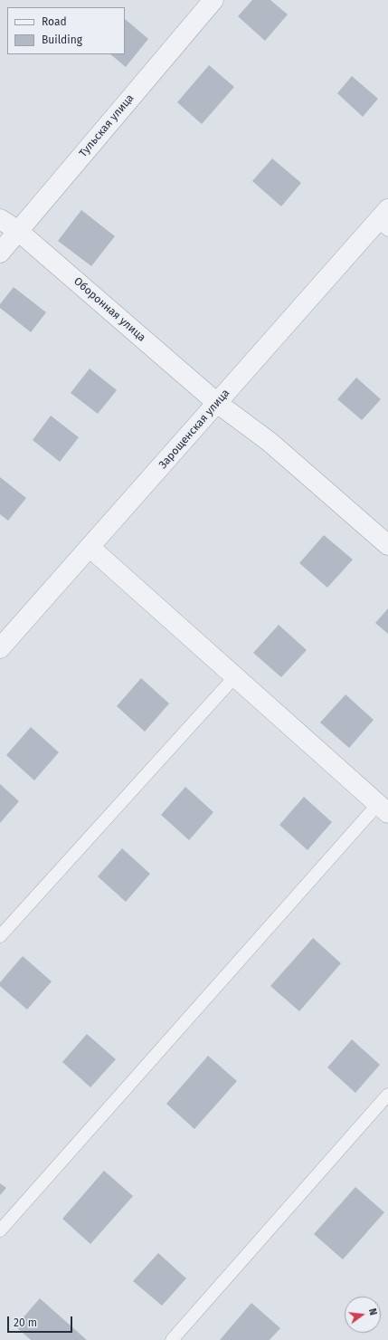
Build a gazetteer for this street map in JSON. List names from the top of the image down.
{
  "streets": {
    "street": ["Тульская улица", "Оборонная улица", "Зарощенская улица"]
  },
  "crossings": [
    ["Тульская улица", "Оборонная улица"],
    ["Оборонная улица", "Зарощенская улица"]
  ],
  "legend": ["Road", "Building"],
  "scale_bar": "20 m",
  "north": "right"
}
